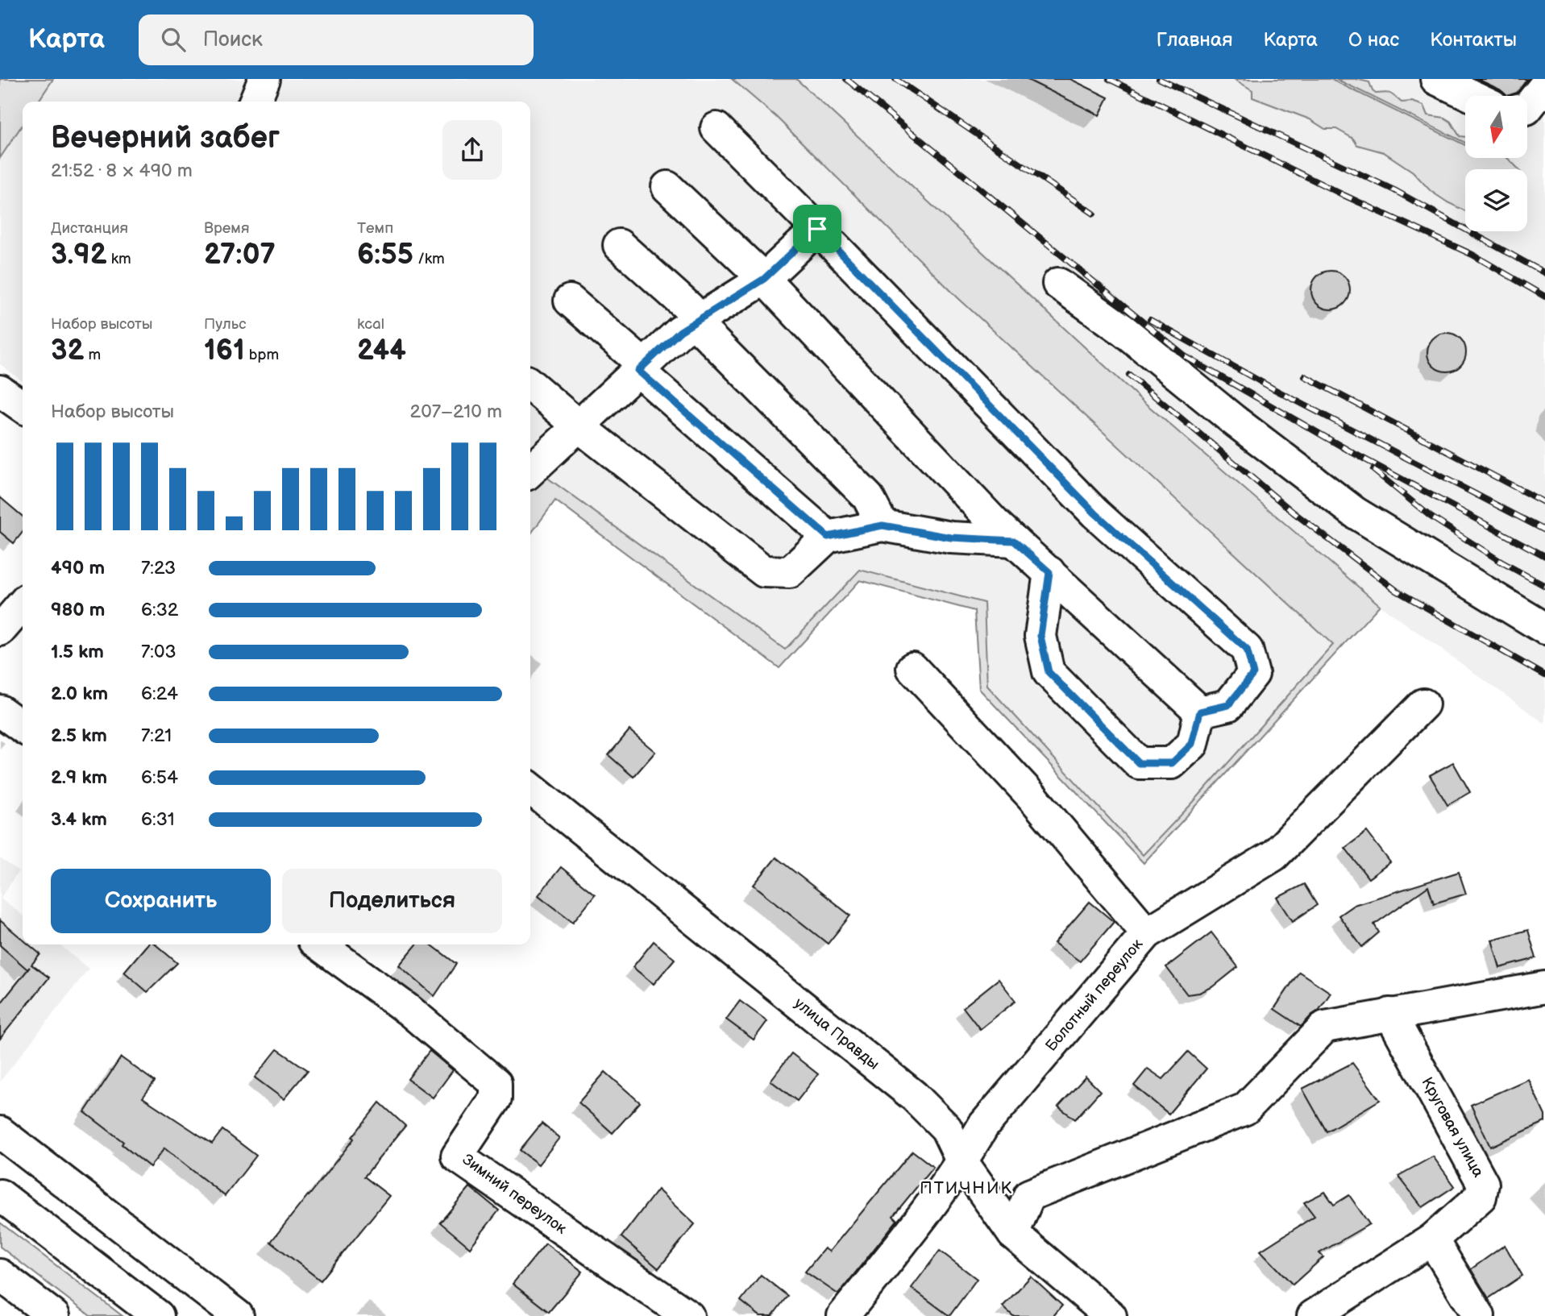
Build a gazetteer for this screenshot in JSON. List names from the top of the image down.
{
  "streets": {
    "street": [
      "Болотный переулок",
      "улица Правды",
      "Круговая улица",
      "Зимний переулок"
    ]
  },
  "crossings": [
    ["Болотный переулок", "улица Правды"]
  ],
  "districts": ["ПТИЧНИК"],
  "north": "bottom",
  "page": {
    "header": "Карта",
    "search": "Поиск",
    "nav": [
      "Главная",
      "Карта",
      "О нас",
      "Контакты"
    ],
    "heading": ["Вечерний забег", "21:52 · 8 × 490 m"],
    "stats": [
      ["Дистанция", "3.92 km"],
      ["Время", "27:07"],
      ["Темп", "6:55 /km"],
      ["Набор высоты", "32 m"],
      ["Пульс", "161 bpm"],
      ["kcal", "244"]
    ],
    "chart": ["Набор высоты", "207–210 m"],
    "list": [
      {
        "name": "490 m",
        "note": "7:23"
      },
      {
        "name": "980 m",
        "note": "6:32"
      },
      {
        "name": "1.5 km",
        "note": "7:03"
      },
      {
        "name": "2.0 km",
        "note": "6:24"
      },
      {
        "name": "2.5 km",
        "note": "7:21"
      },
      {
        "name": "2.9 km",
        "note": "6:54"
      },
      {
        "name": "3.4 km",
        "note": "6:31"
      }
    ],
    "buttons": ["Сохранить", "Поделиться"]
  }
}
